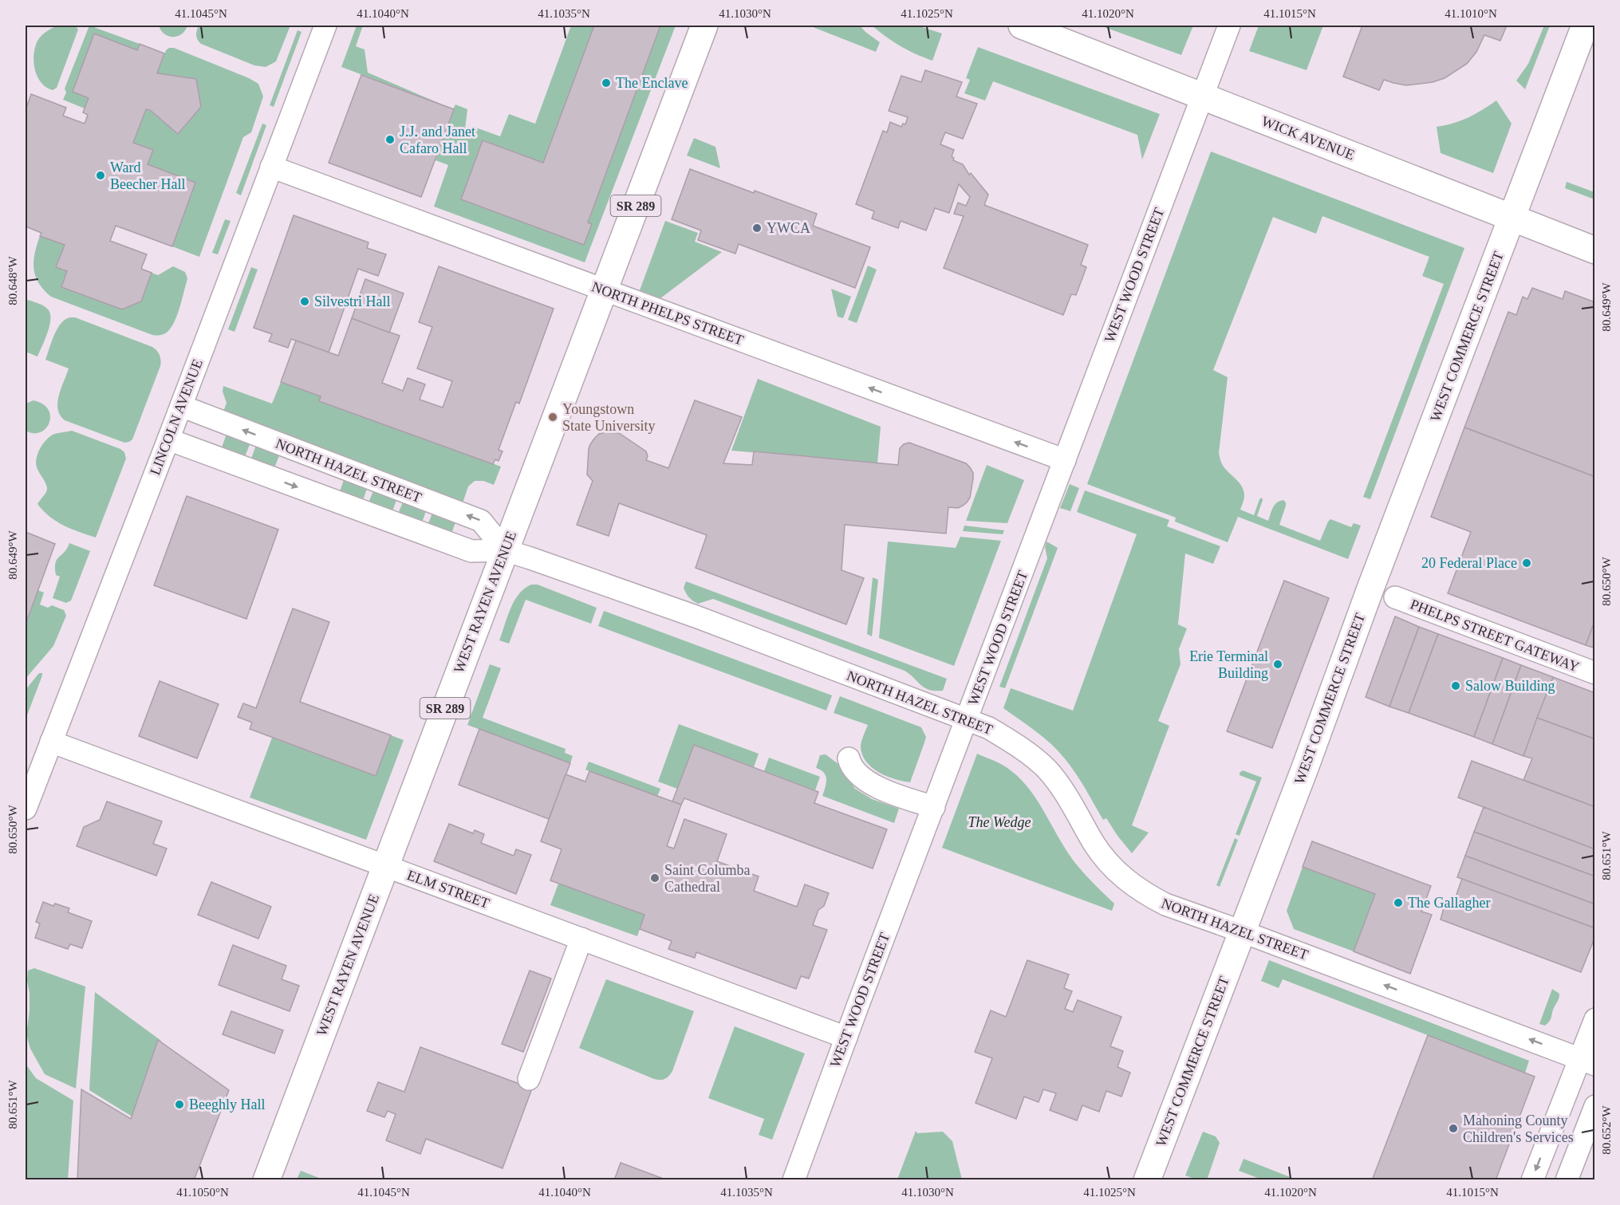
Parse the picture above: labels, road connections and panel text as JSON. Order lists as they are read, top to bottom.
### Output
{
  "streets": {
    "main road": [
      "WICK AVENUE",
      "SR 289",
      "WEST COMMERCE STREET",
      "WEST RAYEN AVENUE"
    ],
    "street": [
      "WEST WOOD STREET",
      "NORTH PHELPS STREET",
      "LINCOLN AVENUE",
      "NORTH HAZEL STREET",
      "PHELPS STREET GATEWAY",
      "ELM STREET"
    ]
  },
  "crossings": [
    ["WICK AVENUE", "WEST WOOD STREET"],
    ["WICK AVENUE", "WEST COMMERCE STREET"],
    ["WEST WOOD STREET", "NORTH PHELPS STREET"],
    ["WEST WOOD STREET", "NORTH HAZEL STREET"],
    ["WEST WOOD STREET", "ELM STREET"],
    ["NORTH PHELPS STREET", "LINCOLN AVENUE"],
    ["NORTH PHELPS STREET", "WEST RAYEN AVENUE"],
    ["WEST COMMERCE STREET", "NORTH HAZEL STREET"],
    ["LINCOLN AVENUE", "NORTH HAZEL STREET"],
    ["LINCOLN AVENUE", "ELM STREET"],
    ["NORTH HAZEL STREET", "WEST RAYEN AVENUE"],
    ["WEST RAYEN AVENUE", "ELM STREET"]
  ],
  "one_way": ["NORTH PHELPS STREET"],
  "parks": ["The Wedge"],
  "places": [
    "The Enclave",
    "J.J. and Janet Cafaro Hall",
    "Ward Beecher Hall",
    "YWCA",
    "Silvestri Hall",
    "Youngstown State University",
    "20 Federal Place",
    "Erie Terminal Building",
    "Salow Building",
    "Saint Columba Cathedral",
    "The Gallagher",
    "Beeghly Hall",
    "Mahoning County Children's Services"
  ],
  "coordinates": [
    "41.1045°N",
    "41.1040°N",
    "41.1035°N",
    "41.1030°N",
    "41.1025°N",
    "41.1020°N",
    "41.1015°N",
    "41.1010°N",
    "80.648°W",
    "80.649°W",
    "80.650°W",
    "80.651°W",
    "80.652°W",
    "41.1050°N"
  ]
}
